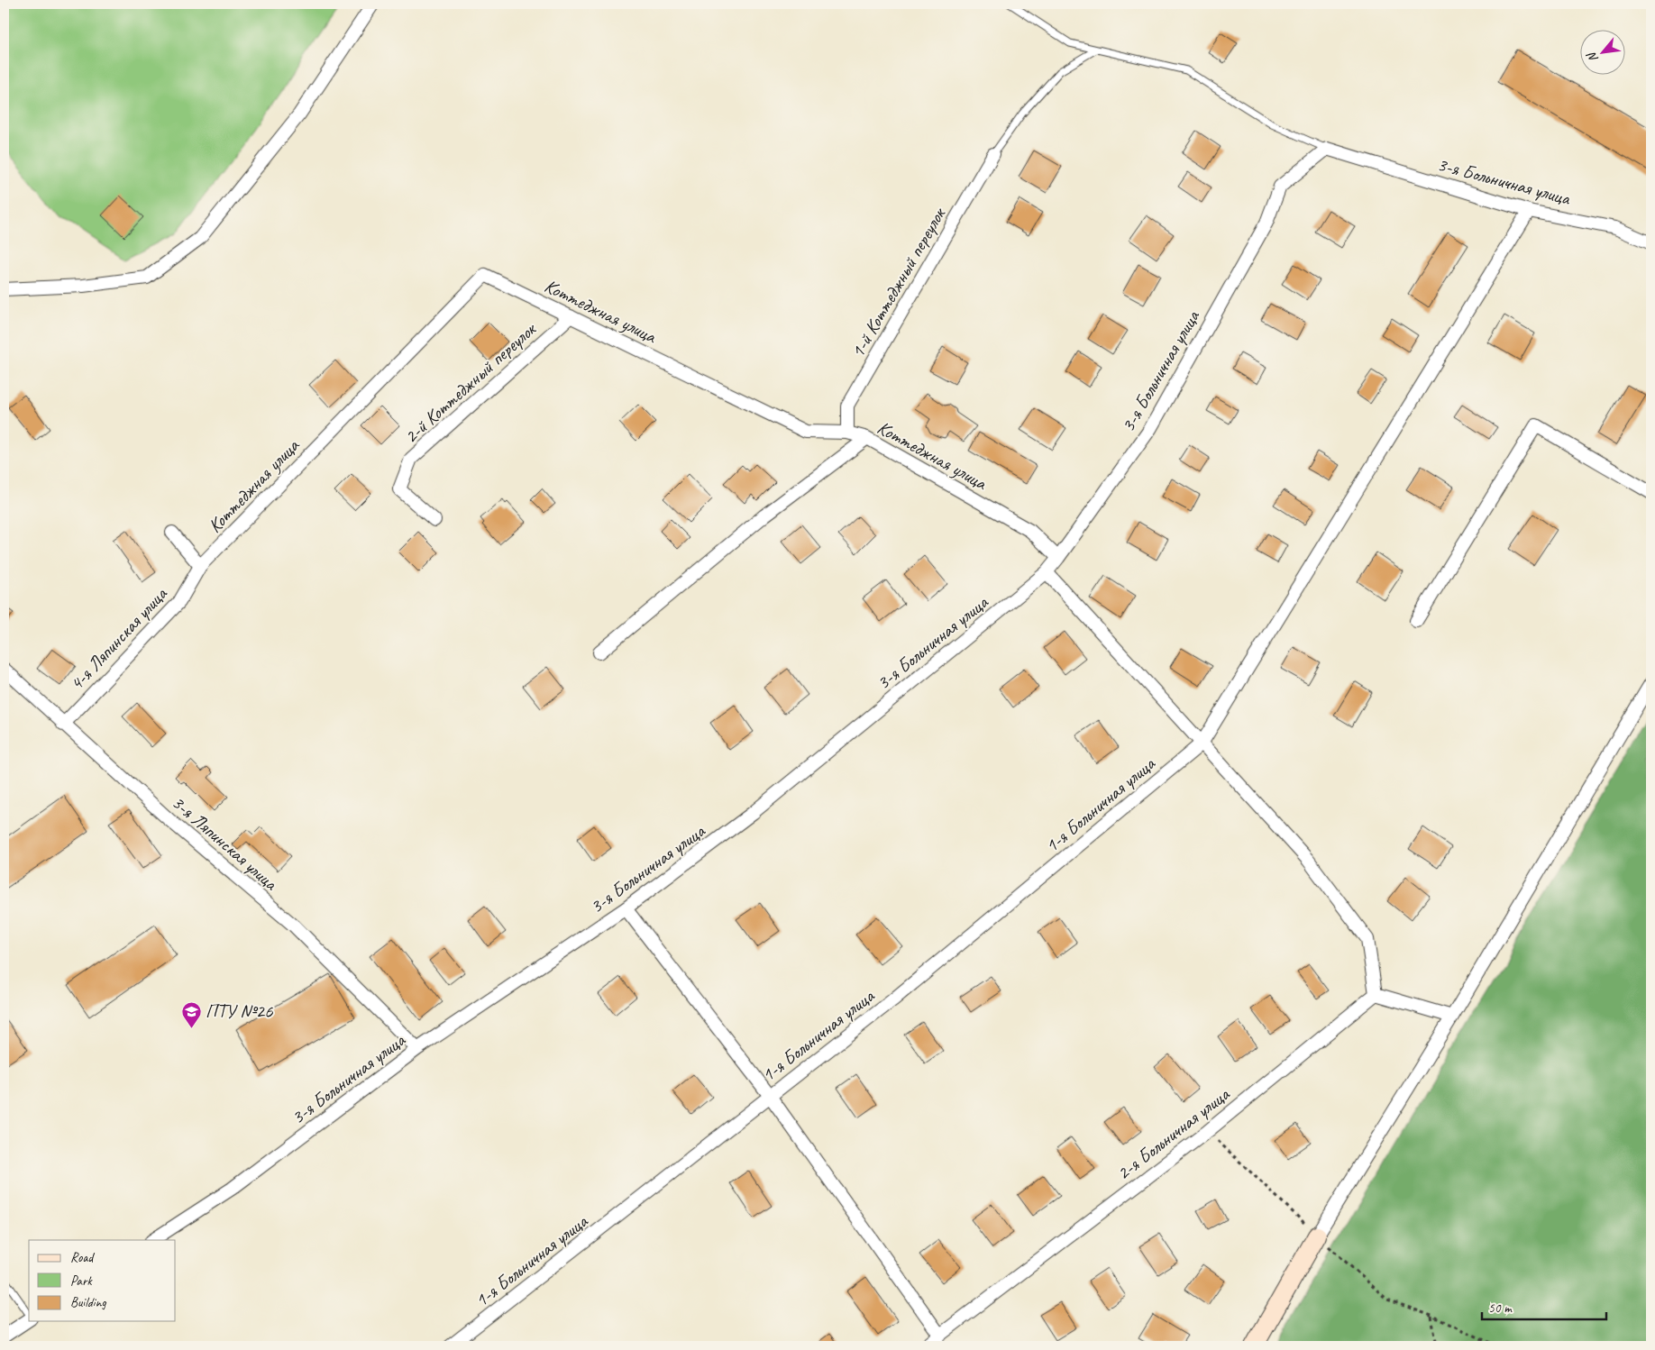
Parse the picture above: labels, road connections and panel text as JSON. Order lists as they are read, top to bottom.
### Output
{
  "streets": {
    "street": [
      "3-я Больничная улица",
      "1-й Коттеджный переулок",
      "Коттеджная улица",
      "2-й Коттеджный переулок",
      "4-я Ляпинская улица",
      "1-я Больничная улица",
      "3-я Ляпинская улица",
      "2-я Больничная улица"
    ]
  },
  "crossings": [
    ["3-я Больничная улица", "Коттеджная улица"],
    ["3-я Больничная улица", "1-я Больничная улица"],
    ["3-я Больничная улица", "3-я Ляпинская улица"],
    ["1-й Коттеджный переулок", "Коттеджная улица"],
    ["Коттеджная улица", "2-й Коттеджный переулок"],
    ["Коттеджная улица", "4-я Ляпинская улица"],
    ["4-я Ляпинская улица", "3-я Ляпинская улица"]
  ],
  "places": {
    "school or university": ["ПТУ №26"]
  },
  "legend": ["Road", "Park", "Building"],
  "scale_bar": "50 m",
  "north": "bottom left"
}
